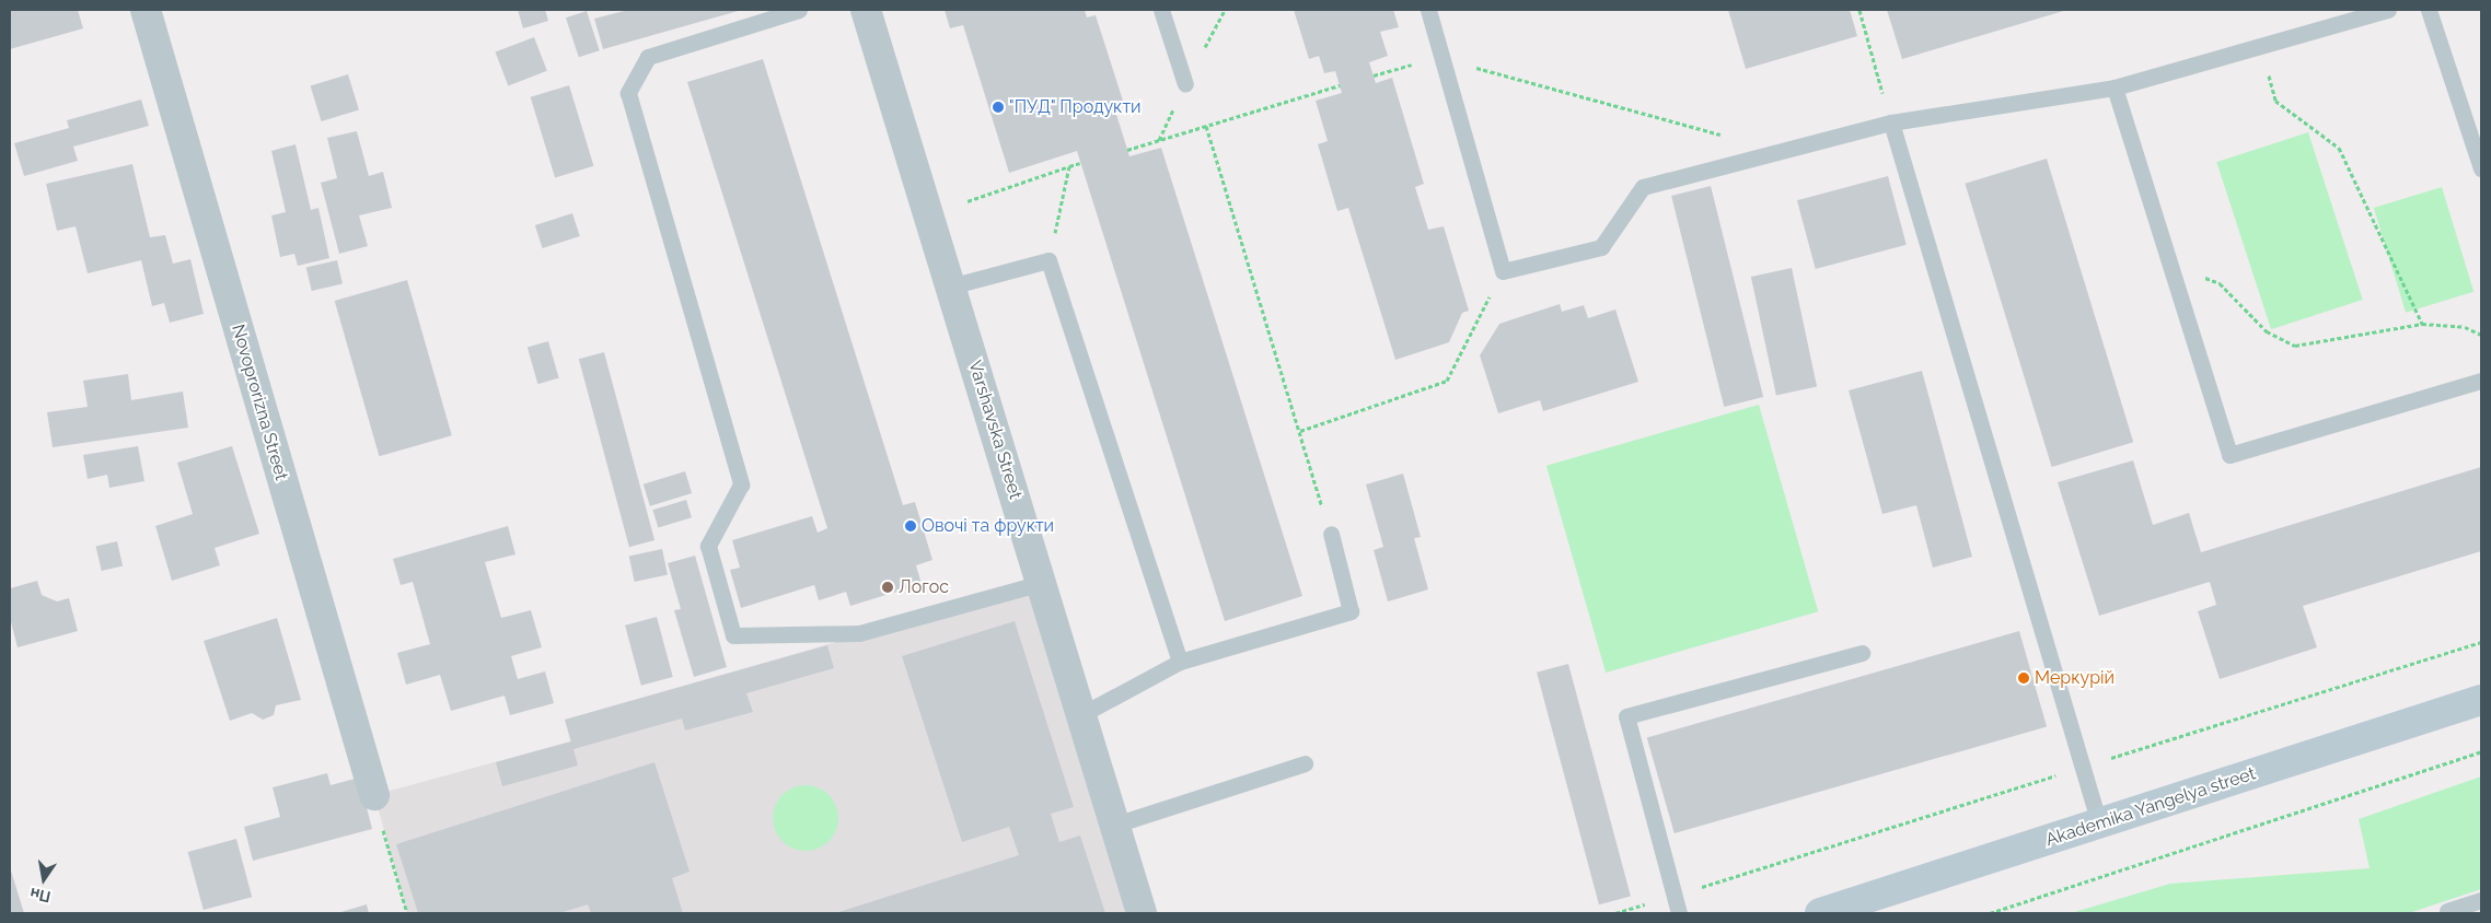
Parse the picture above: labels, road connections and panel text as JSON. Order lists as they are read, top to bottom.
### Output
{
  "streets": {
    "main road": ["Akademika Yangelya street"],
    "street": ["Novoprorizna Street", "Varshavska Street"]
  },
  "places": [
    "\"ПУД\" Продукти",
    "Овочі та фрукти",
    "Логос",
    "Меркурій"
  ],
  "north": "bottom"
}
